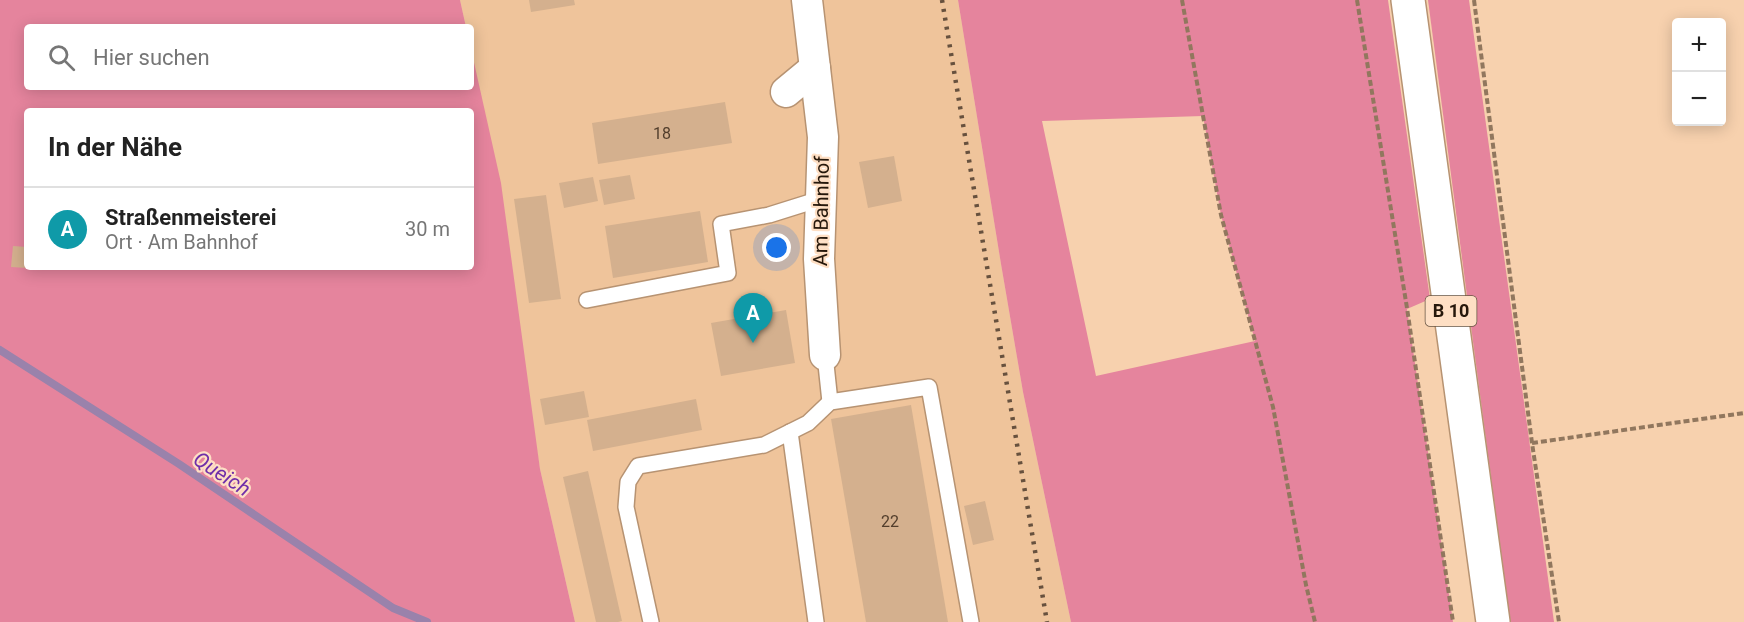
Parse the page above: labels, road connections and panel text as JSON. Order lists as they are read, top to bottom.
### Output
{
  "streets": {
    "highway": ["B 10"],
    "street": ["Am Bahnhof"]
  },
  "water": ["Queich"],
  "house_numbers": ["18", "22"],
  "page": {
    "map_buttons": ["+", "−"],
    "search": "Hier suchen",
    "heading": "In der Nähe",
    "list": [
      {
        "mark": "A",
        "name": "Straßenmeisterei",
        "note": "Ort · Am Bahnhof",
        "value": "30 m"
      }
    ],
    "pins": "A"
  }
}
